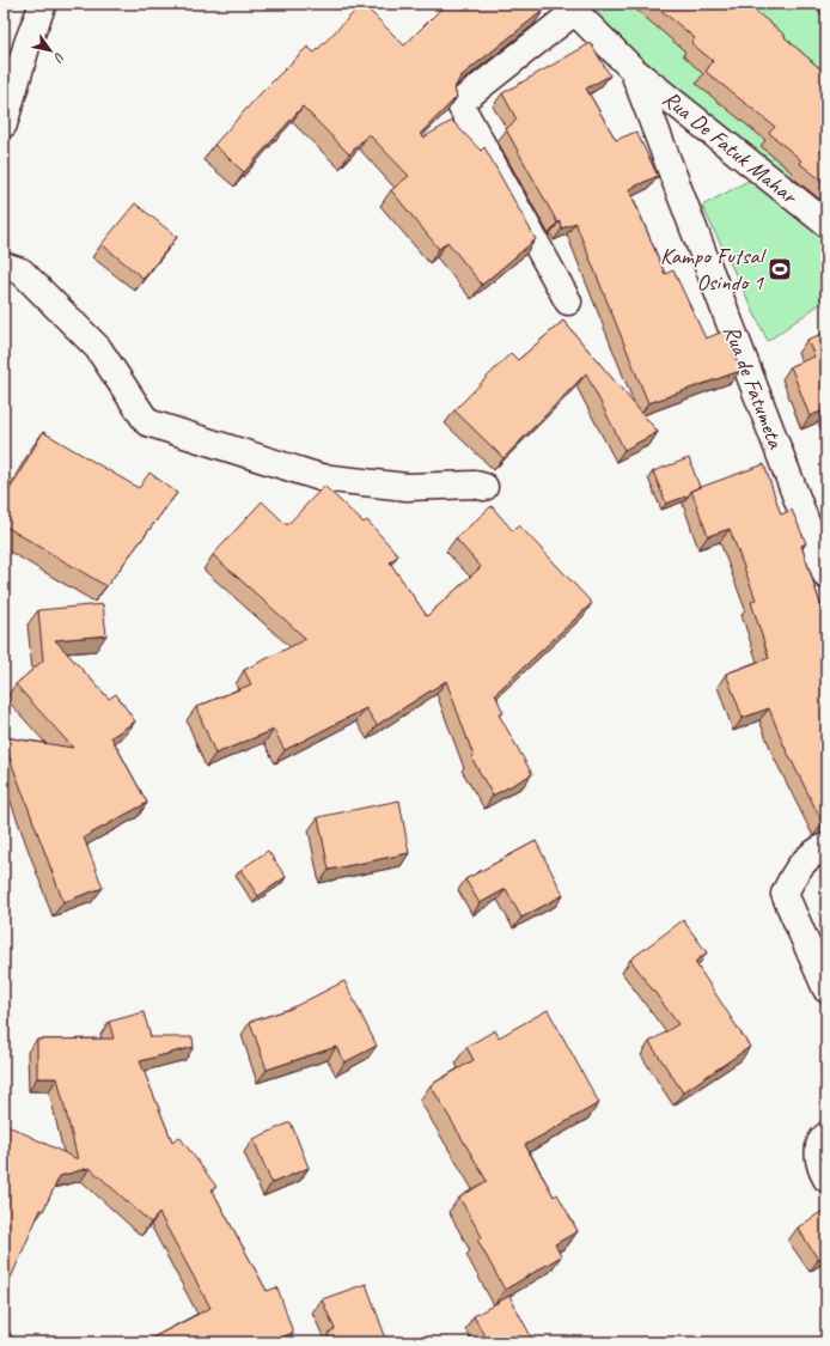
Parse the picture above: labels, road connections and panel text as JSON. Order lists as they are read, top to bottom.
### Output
{
  "streets": {
    "street": ["Rua De Fatuk Mahar", "Rua de Fatumeta"]
  },
  "crossings": [
    ["Rua De Fatuk Mahar", "Rua de Fatumeta"]
  ],
  "places": {
    "sports": ["Kampo Futsal Osindo 1"]
  },
  "north": "bottom right"
}
